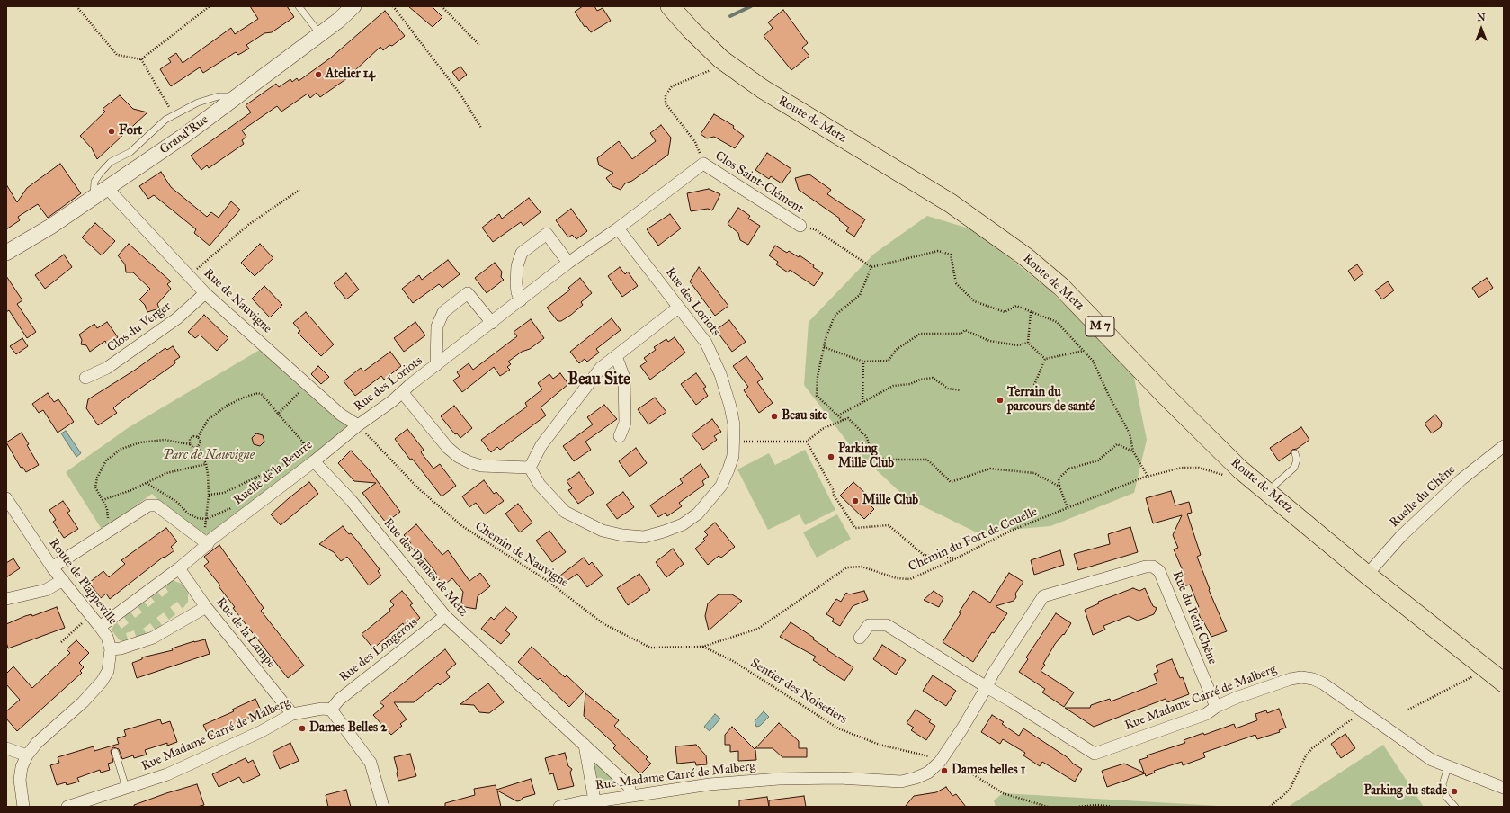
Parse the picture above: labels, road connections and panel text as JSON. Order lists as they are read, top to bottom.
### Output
{
  "streets": {
    "main road": ["Route de Metz", "M 7"],
    "street": [
      "Grand'Rue",
      "Clos Saint-Clément",
      "Rue de Nauvigne",
      "Rue des Loriots",
      "Clos du Verger",
      "Ruelle de la Beurre",
      "Ruelle du Chêne",
      "Rue des Dames de Metz",
      "Route de Plappeville",
      "Rue du Petit Chêne",
      "Rue de la Lampe",
      "Rue des Longerois",
      "Rue Madame Carré de Malberg"
    ],
    "path": ["Chemin du Fort de Couelle", "Chemin de Nauvigne", "Sentier des Noisetiers"]
  },
  "crossings": [
    ["Route de Metz", "Ruelle du Chêne"],
    ["Route de Metz", "Chemin du Fort de Couelle"],
    ["Grand'Rue", "Rue de Nauvigne"],
    ["Clos Saint-Clément", "Rue des Loriots"],
    ["Rue de Nauvigne", "Rue des Loriots"],
    ["Rue de Nauvigne", "Clos du Verger"],
    ["Rue de Nauvigne", "Ruelle de la Beurre"],
    ["Rue de Nauvigne", "Chemin de Nauvigne"],
    ["Rue des Loriots", "Ruelle de la Beurre"],
    ["Rue des Loriots", "Chemin de Nauvigne"],
    ["Ruelle de la Beurre", "Chemin de Nauvigne"],
    ["Ruelle de la Beurre", "Rue des Dames de Metz"],
    ["Ruelle de la Beurre", "Route de Plappeville"],
    ["Ruelle de la Beurre", "Rue de la Lampe"],
    ["Chemin du Fort de Couelle", "Chemin de Nauvigne"],
    ["Chemin du Fort de Couelle", "Sentier des Noisetiers"],
    ["Chemin de Nauvigne", "Sentier des Noisetiers"],
    ["Rue des Dames de Metz", "Rue des Longerois"],
    ["Rue des Dames de Metz", "Rue Madame Carré de Malberg"],
    ["Rue du Petit Chêne", "Rue Madame Carré de Malberg"],
    ["Rue de la Lampe", "Rue Madame Carré de Malberg"],
    ["Rue des Longerois", "Rue Madame Carré de Malberg"],
    ["Sentier des Noisetiers", "Rue Madame Carré de Malberg"]
  ],
  "districts": ["Beau Site"],
  "parks": ["Parc de Nauvigne"],
  "places": [
    "Atelier 14",
    "Fort",
    "Terrain du parcours de santé",
    "Beau site",
    "Parking Mille Club",
    "Mille Club",
    "Dames Belles 2",
    "Dames belles 1",
    "Parking du stade"
  ],
  "north": "top"
}
